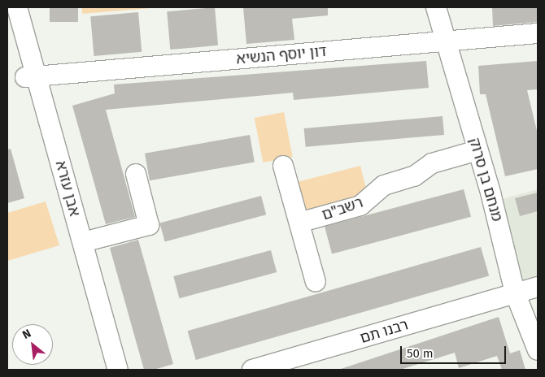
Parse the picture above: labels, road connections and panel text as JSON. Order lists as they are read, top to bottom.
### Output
{
  "streets": {
    "street": [
      "דון יוסף הנשיא",
      "מנחם בן סרוק",
      "אבן עזרא",
      "רשב\"ם",
      "רבנו תם"
    ]
  },
  "crossings": [
    ["דון יוסף הנשיא", "מנחם בן סרוק"],
    ["דון יוסף הנשיא", "אבן עזרא"],
    ["מנחם בן סרוק", "רשב\"ם"],
    ["מנחם בן סרוק", "רבנו תם"]
  ],
  "scale_bar": "50 m",
  "north": "top left"
}
